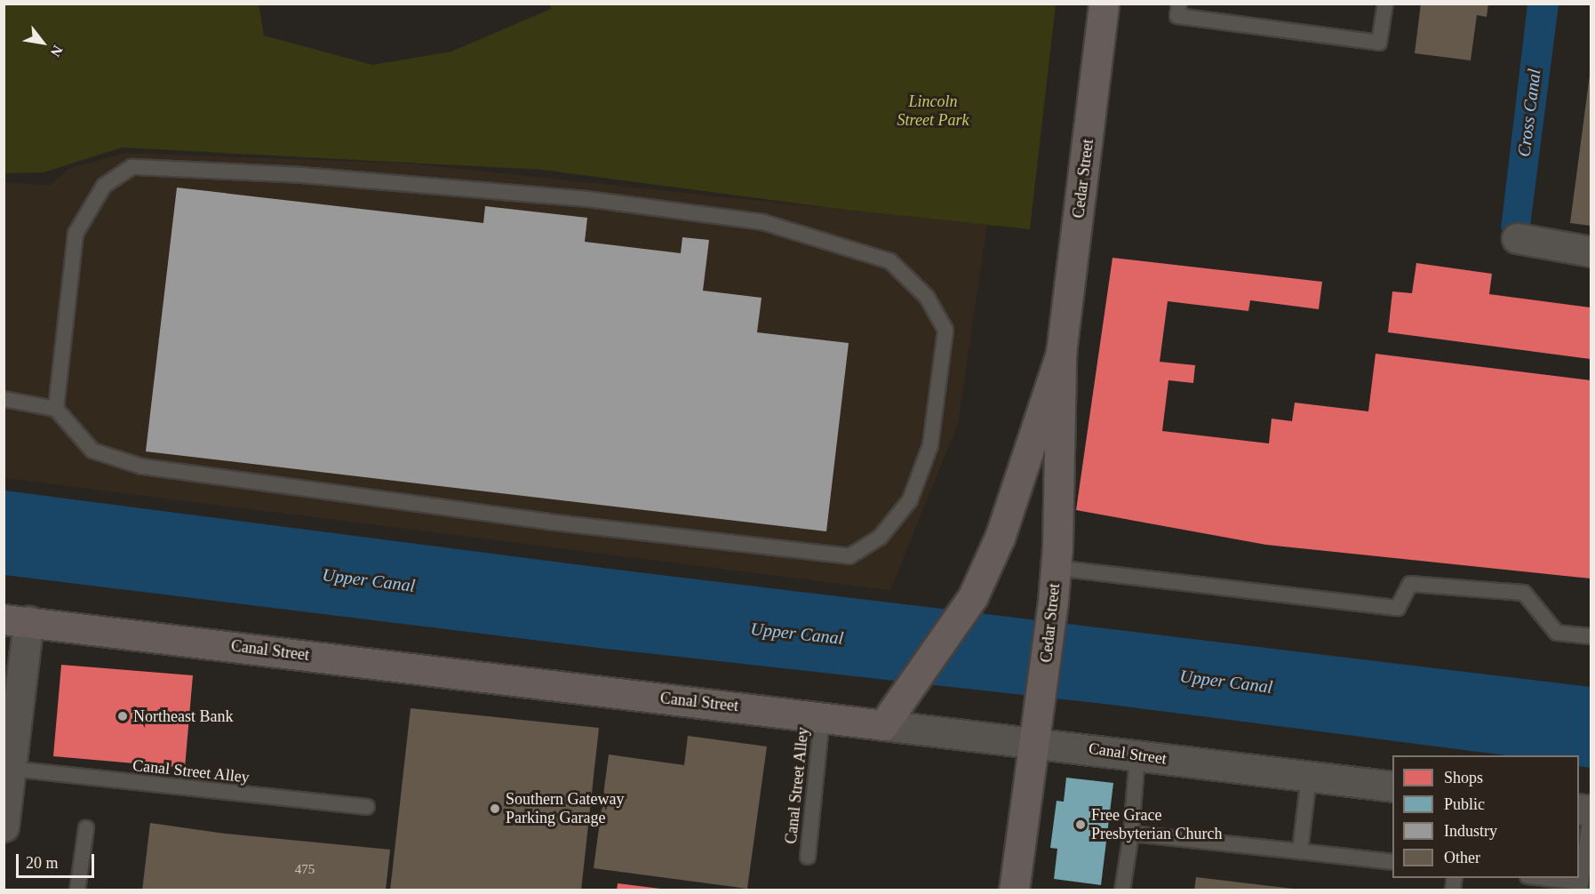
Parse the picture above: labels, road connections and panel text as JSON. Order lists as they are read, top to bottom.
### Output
{
  "streets": {
    "highway": ["Cedar Street", "Canal Street"],
    "lane": ["Canal Street Alley"]
  },
  "crossings": [
    ["Cedar Street", "Canal Street"],
    ["Canal Street", "Canal Street Alley"]
  ],
  "water": ["Cross Canal", "Upper Canal"],
  "parks": ["Lincoln Street Park"],
  "places": ["Northeast Bank", "Southern Gateway Parking Garage", "Free Grace Presbyterian Church"],
  "house_numbers": ["475"],
  "legend": [
    "Shops",
    "Public",
    "Industry",
    "Other"
  ],
  "scale_bar": "20 m",
  "north": "bottom right"
}
